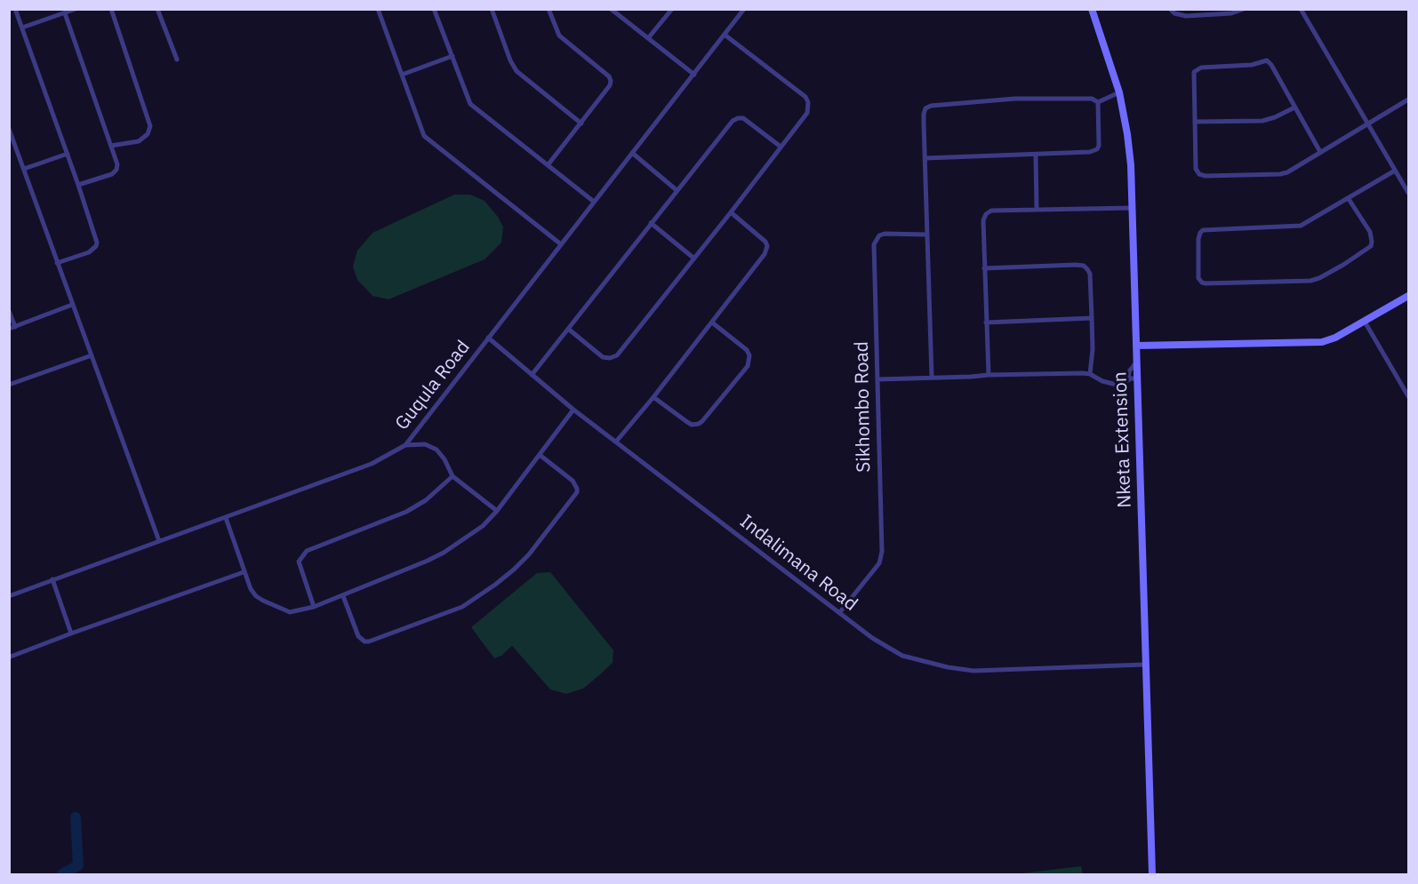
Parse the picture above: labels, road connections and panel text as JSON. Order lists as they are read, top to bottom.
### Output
{
  "streets": {
    "street": [
      "Guqula Road",
      "Sikhombo Road",
      "Nketa Extension",
      "Indalimana Road"
    ]
  },
  "crossings": [
    ["Guqula Road", "Indalimana Road"],
    ["Sikhombo Road", "Indalimana Road"],
    ["Nketa Extension", "Indalimana Road"]
  ]
}
